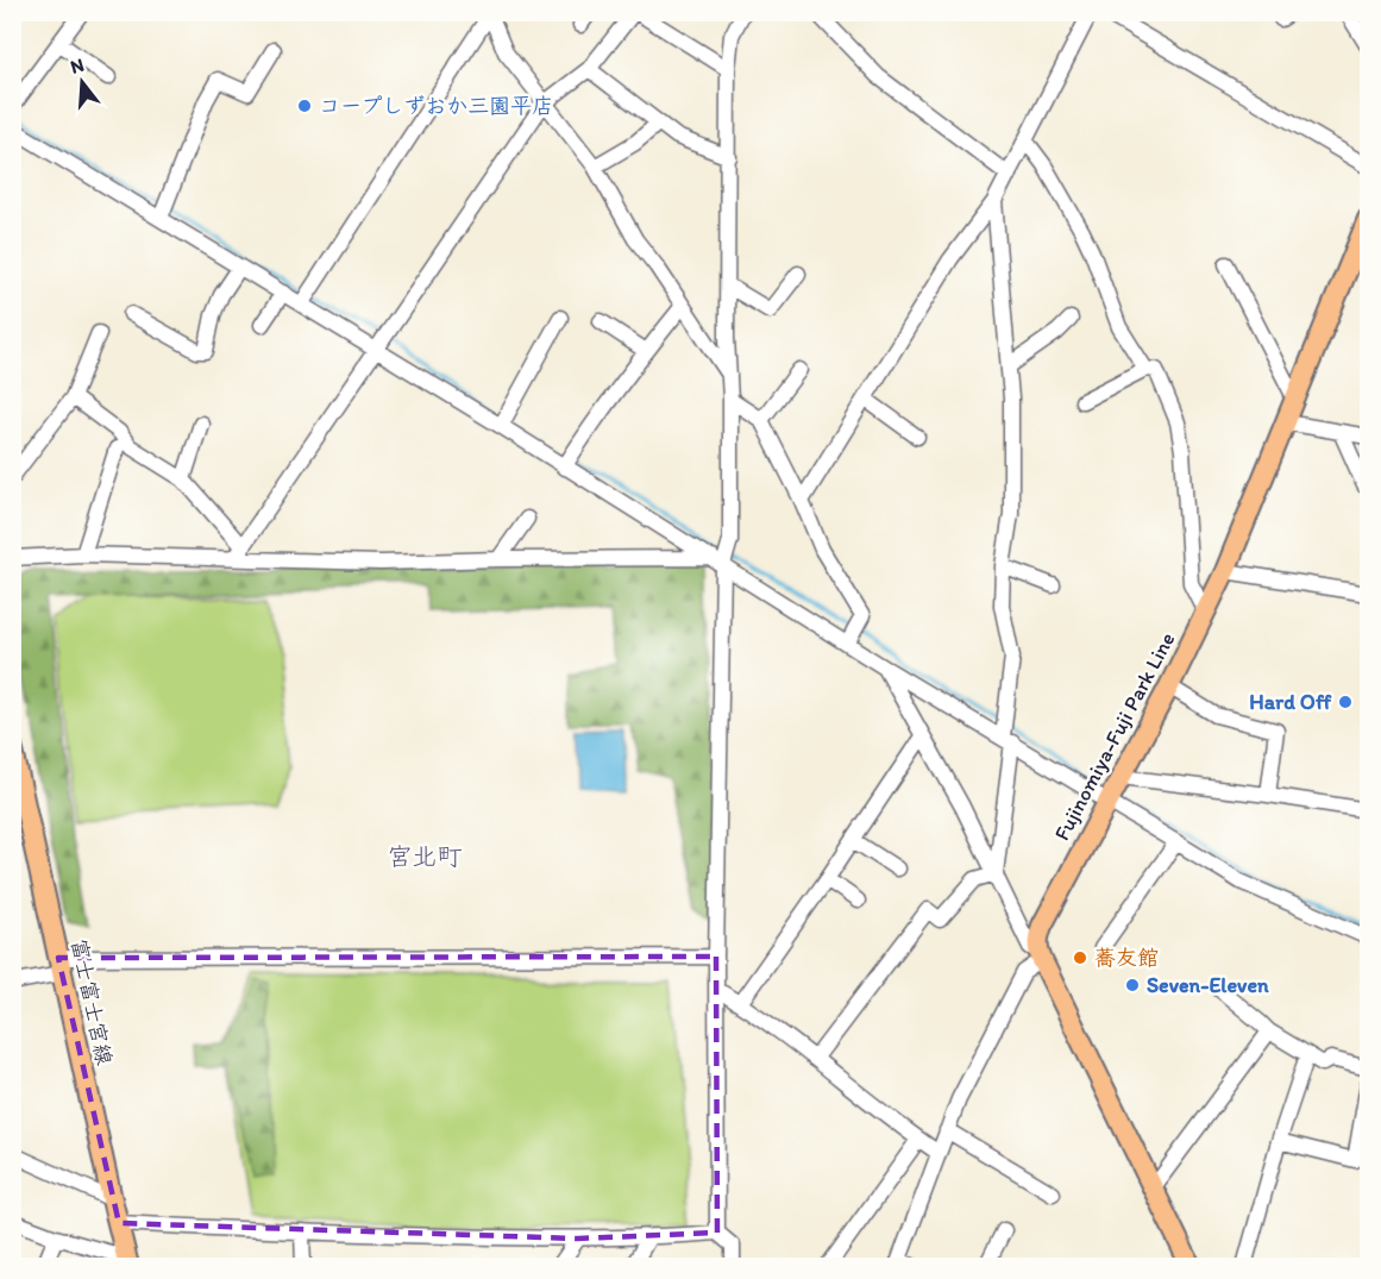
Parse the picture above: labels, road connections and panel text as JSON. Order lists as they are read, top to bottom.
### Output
{
  "streets": {
    "main road": ["Fujinomiya-Fuji Park Line", "富士富士宮線"]
  },
  "districts": ["宮北町"],
  "places": [
    "コープしずおか三園平店",
    "Hard Off",
    "蕎友館",
    "Seven-Eleven"
  ],
  "north": "top"
}
